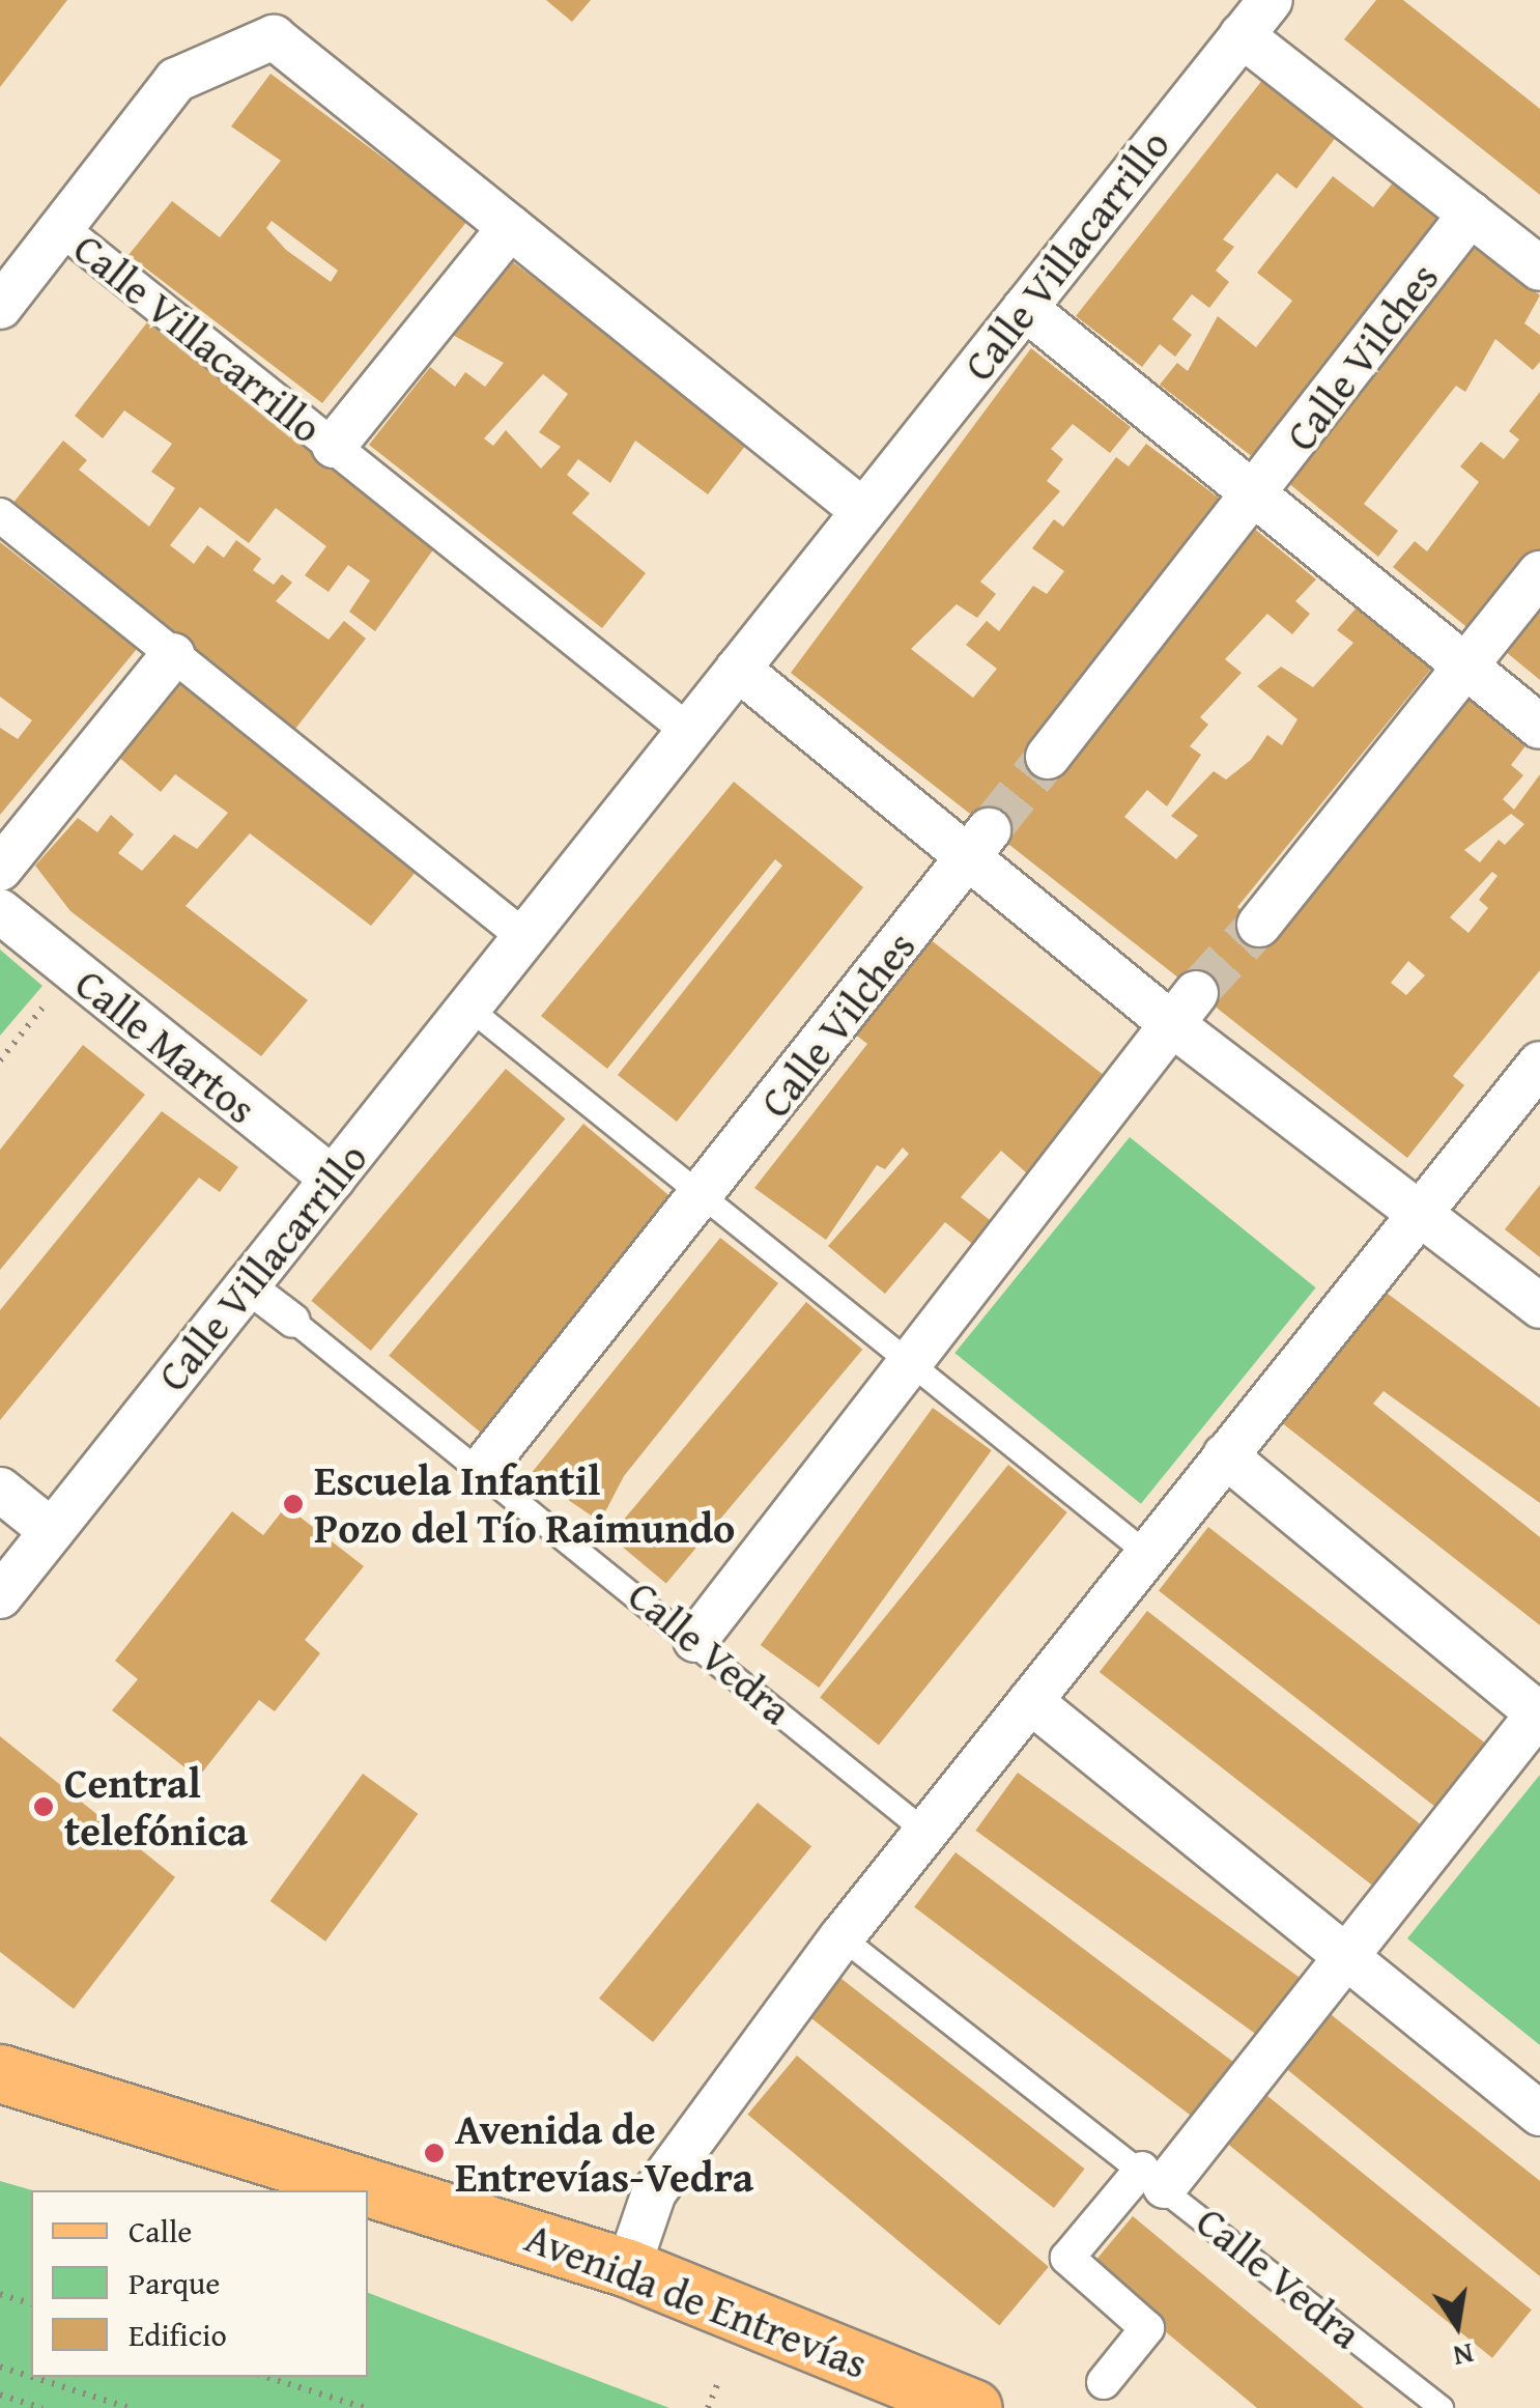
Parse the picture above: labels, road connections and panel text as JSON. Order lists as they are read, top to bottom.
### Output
{
  "streets": {
    "main road": ["Avenida de Entrevías"],
    "street": [
      "Calle Villacarrillo",
      "Calle Vilches",
      "Calle Martos",
      "Calle Vedra"
    ]
  },
  "crossings": [
    ["Calle Villacarrillo", "Calle Martos"],
    ["Calle Villacarrillo", "Calle Vedra"],
    ["Calle Vilches", "Calle Vedra"]
  ],
  "places": ["Escuela Infantil Pozo del Tío Raimundo", "Central telefónica", "Avenida de Entrevías-Vedra"],
  "legend": ["Calle", "Parque", "Edificio"],
  "north": "bottom"
}
